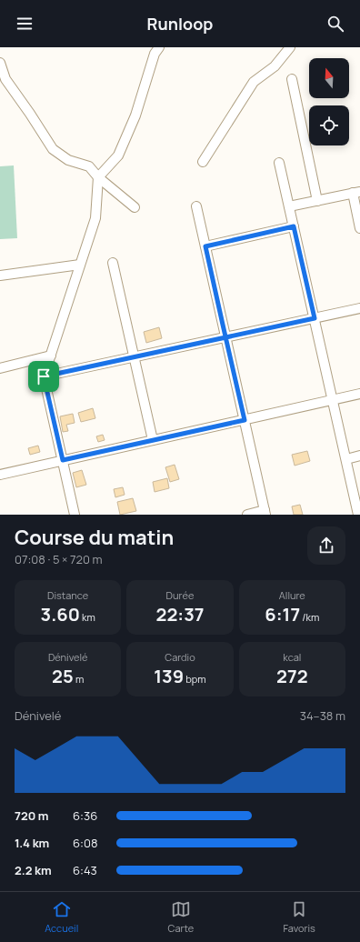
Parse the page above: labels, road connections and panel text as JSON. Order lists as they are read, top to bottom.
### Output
{
  "north": "top",
  "page": {
    "header": "Runloop",
    "heading": ["Course du matin", "07:08 · 5 × 720 m"],
    "stats": [
      ["Distance", "3.60 km"],
      ["Durée", "22:37"],
      ["Allure", "6:17 /km"],
      ["Dénivelé", "25 m"],
      ["Cardio", "139 bpm"],
      ["kcal", "272"]
    ],
    "chart": ["Dénivelé", "34–38 m"],
    "list": [
      {
        "name": "720 m",
        "note": "6:36"
      },
      {
        "name": "1.4 km",
        "note": "6:08"
      },
      {
        "name": "2.2 km",
        "note": "6:43"
      }
    ],
    "tabs": ["Accueil", "Carte", "Favoris"]
  }
}
